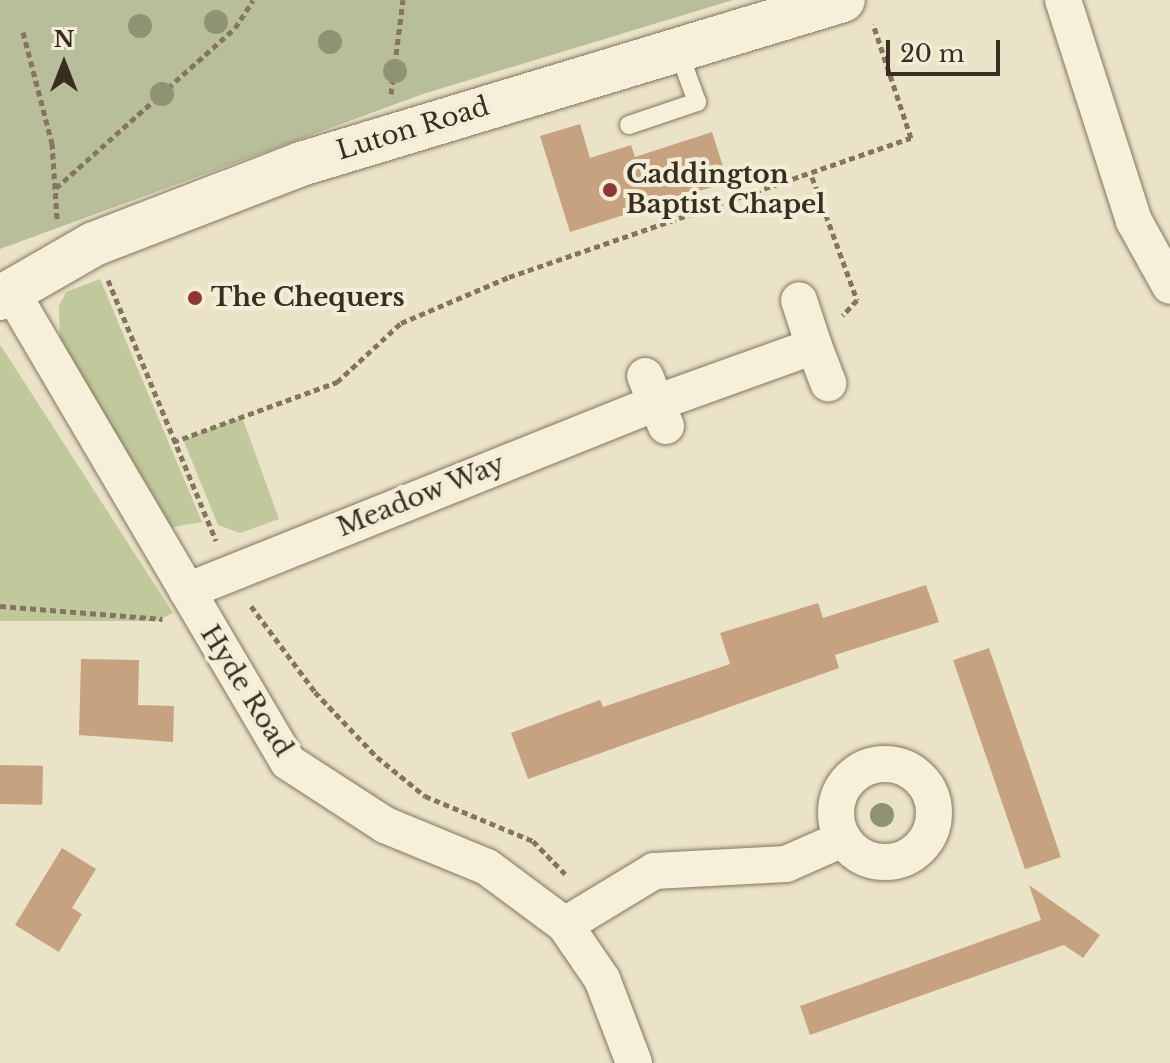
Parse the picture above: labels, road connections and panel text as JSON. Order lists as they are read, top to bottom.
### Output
{
  "streets": {
    "street": ["Luton Road", "Meadow Way", "Hyde Road"]
  },
  "crossings": [
    ["Luton Road", "Hyde Road"],
    ["Meadow Way", "Hyde Road"]
  ],
  "places": ["Caddington Baptist Chapel", "The Chequers"],
  "scale_bar": "20 m",
  "north": "top"
}
